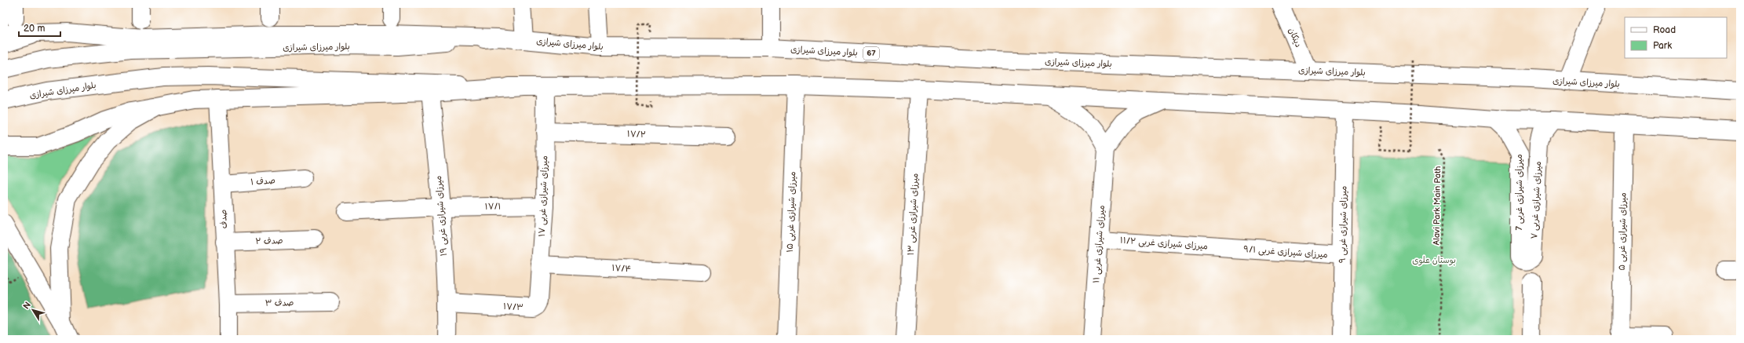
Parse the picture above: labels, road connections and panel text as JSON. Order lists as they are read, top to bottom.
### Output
{
  "streets": {
    "main road": [
      "دینکان",
      "بلوار میرزای شیرازی",
      "67",
      "۱۷/۲",
      "۱ صدف",
      "میرزای شیرازی غربی 7",
      "۱۷ میرزای شیرازی غربی",
      "۷ میرزای شیرازی غربی",
      "۱۷/۱",
      "۱۵ میرزای شیرازی غربی",
      "۱۳ میرزای شیرازی غربی",
      "۱۹ میرزای شیرازی غربی",
      "صدف",
      "میرزای شیرازی غربی ۹",
      "۵ میرزای شیرازی غربی",
      "۲ صدف",
      "میرزای شیرازی غربی ۱۱/۲",
      "میرزای شیرازی غربی ۱۱",
      "میرزای شیرازی غربی ۹/۱",
      "۱۷/۴",
      "صدف ۳",
      "۱۷/۳"
    ],
    "path": ["Alavi Park Main Path"]
  },
  "crossings": [
    ["دینکان", "بلوار میرزای شیرازی"],
    ["بلوار میرزای شیرازی", "میرزای شیرازی غربی 7"],
    ["بلوار میرزای شیرازی", "۱۷ میرزای شیرازی غربی"],
    ["بلوار میرزای شیرازی", "۷ میرزای شیرازی غربی"],
    ["بلوار میرزای شیرازی", "۱۵ میرزای شیرازی غربی"],
    ["بلوار میرزای شیرازی", "۱۳ میرزای شیرازی غربی"],
    ["بلوار میرزای شیرازی", "میرزای شیرازی غربی ۹"],
    ["بلوار میرزای شیرازی", "۵ میرزای شیرازی غربی"],
    ["۱۷/۲", "۱۷ میرزای شیرازی غربی"],
    ["۱ صدف", "صدف"],
    ["میرزای شیرازی غربی 7", "۷ میرزای شیرازی غربی"],
    ["۱۷ میرزای شیرازی غربی", "۱۷/۱"],
    ["۱۷ میرزای شیرازی غربی", "۱۷/۴"],
    ["۱۷ میرزای شیرازی غربی", "۱۷/۳"],
    ["۱۷/۱", "۱۹ میرزای شیرازی غربی"],
    ["۱۹ میرزای شیرازی غربی", "۱۷/۳"],
    ["صدف", "۲ صدف"],
    ["صدف", "صدف ۳"],
    ["میرزای شیرازی غربی ۹", "میرزای شیرازی غربی ۹/۱"],
    ["میرزای شیرازی غربی ۱۱/۲", "میرزای شیرازی غربی ۱۱"],
    ["میرزای شیرازی غربی ۱۱/۲", "میرزای شیرازی غربی ۹/۱"]
  ],
  "parks": ["بوستان علوی"],
  "legend": ["Road", "Park"],
  "scale_bar": "20 m",
  "north": "top left"
}
